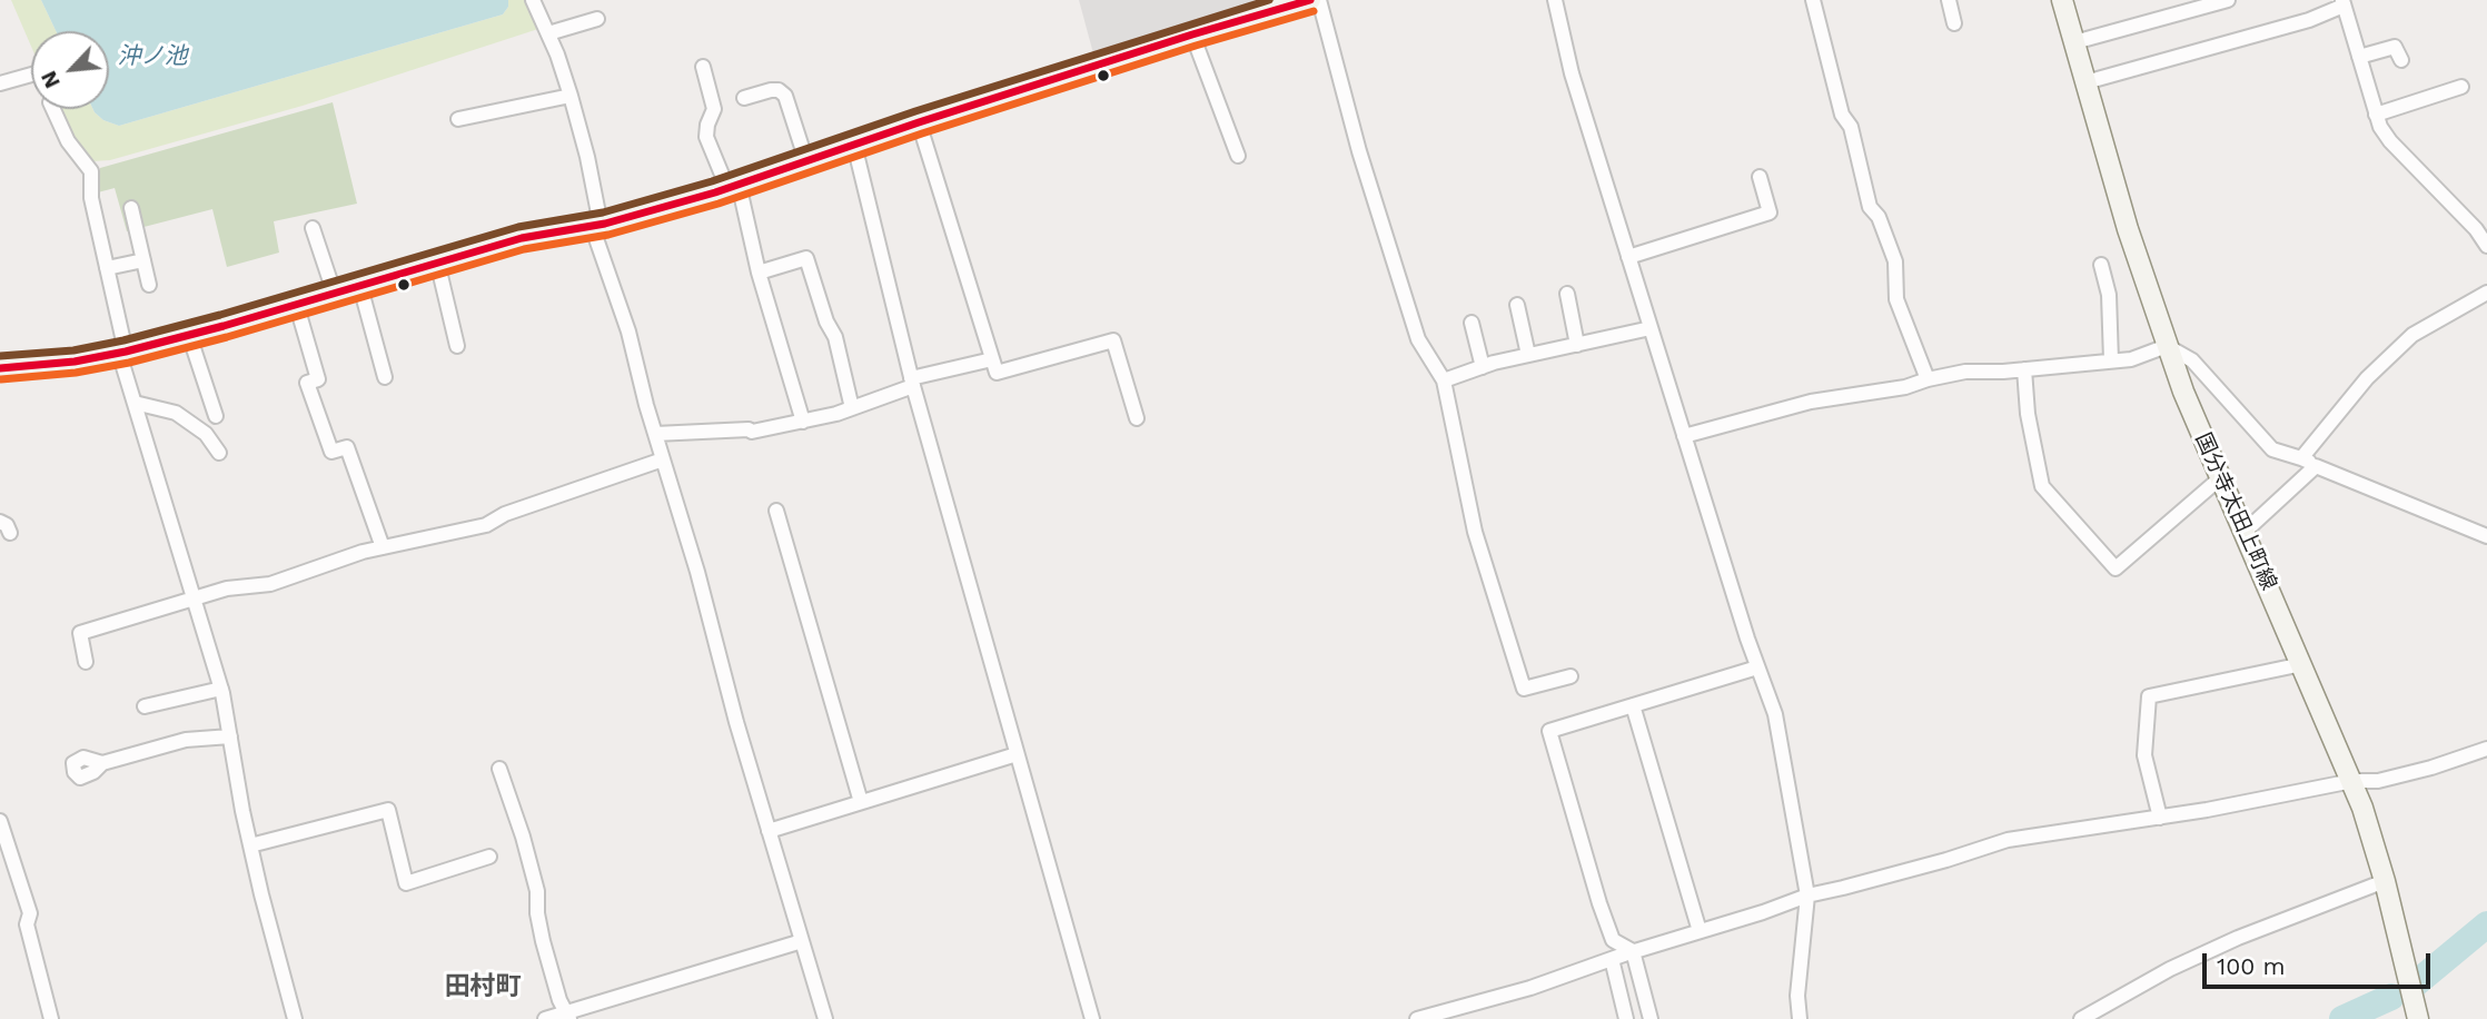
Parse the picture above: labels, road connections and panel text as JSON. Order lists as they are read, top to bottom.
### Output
{
  "streets": {
    "main road": ["国分寺太田上町線"]
  },
  "districts": ["田村町"],
  "water": ["沖ノ池"],
  "scale_bar": "100 m",
  "north": "bottom left"
}
